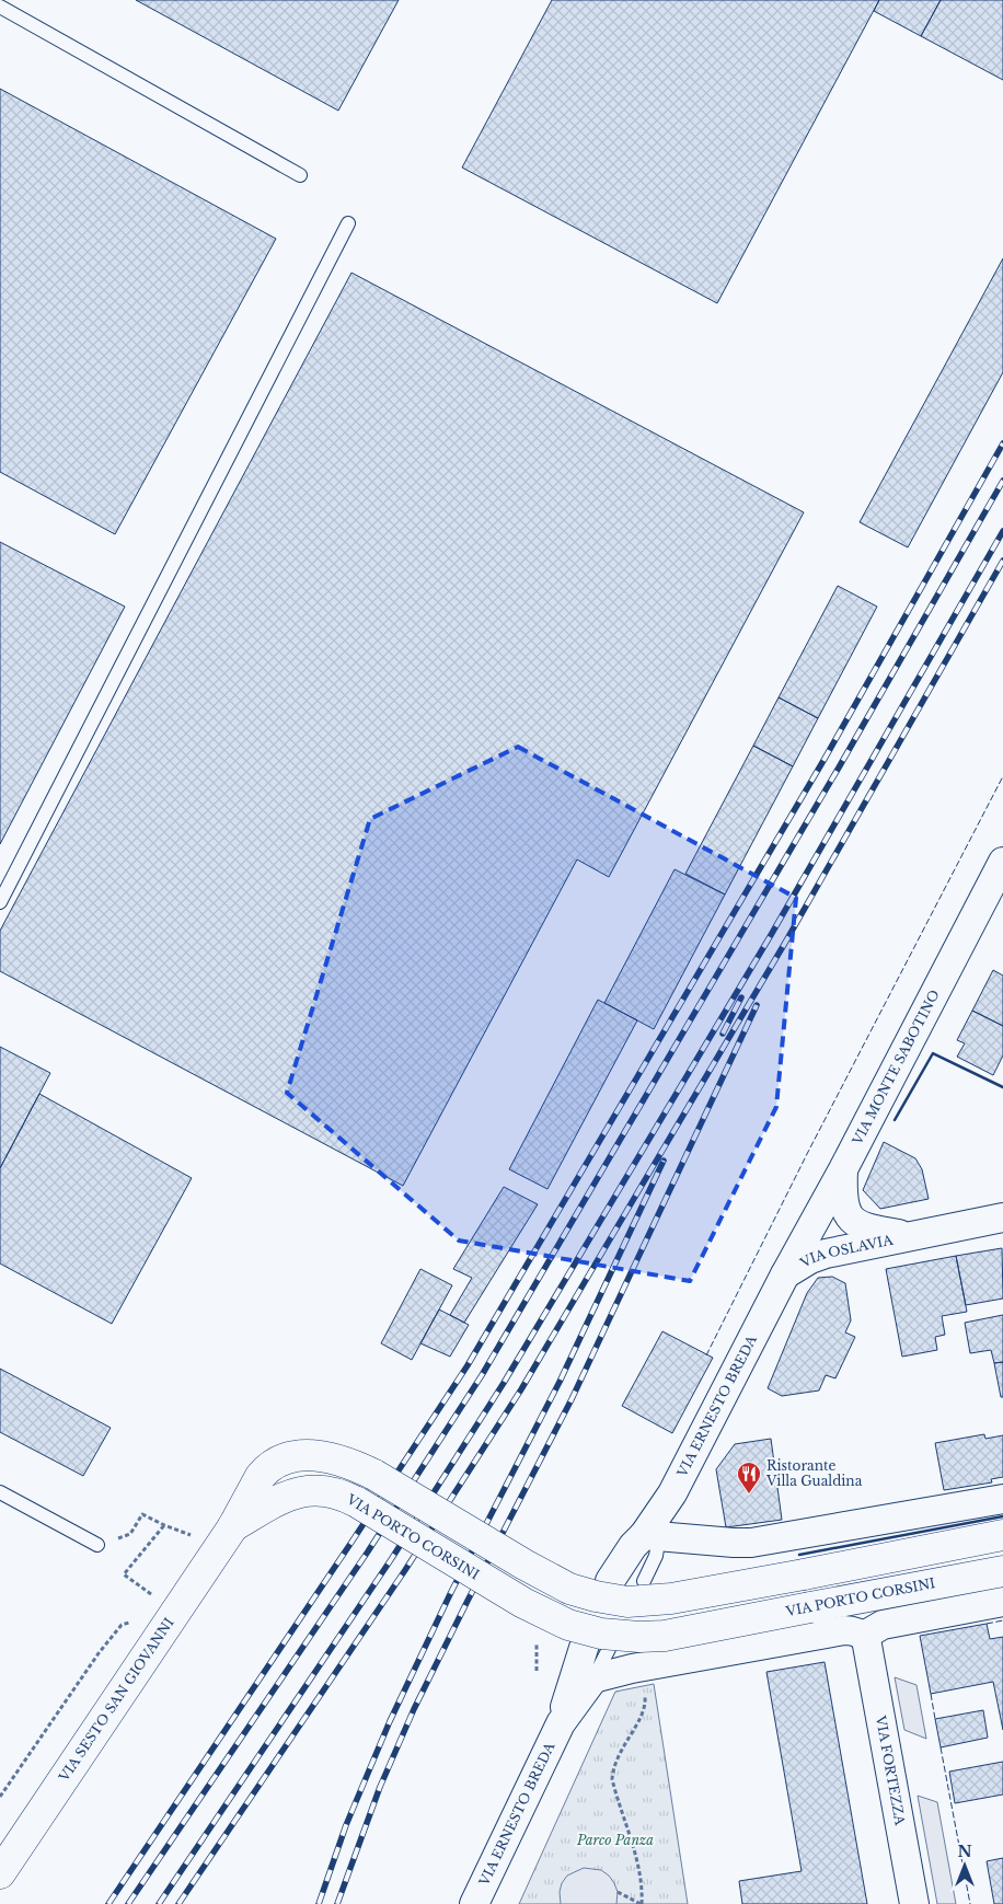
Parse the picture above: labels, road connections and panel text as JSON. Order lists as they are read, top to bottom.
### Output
{
  "streets": {
    "street": [
      "VIA MONTE SABOTINO",
      "VIA OSLAVIA",
      "VIA ERNESTO BREDA",
      "VIA PORTO CORSINI",
      "VIA SESTO SAN GIOVANNI",
      "VIA FORTEZZA"
    ]
  },
  "crossings": [
    ["VIA MONTE SABOTINO", "VIA OSLAVIA"],
    ["VIA MONTE SABOTINO", "VIA ERNESTO BREDA"],
    ["VIA OSLAVIA", "VIA ERNESTO BREDA"],
    ["VIA ERNESTO BREDA", "VIA FORTEZZA"],
    ["VIA PORTO CORSINI", "VIA SESTO SAN GIOVANNI"]
  ],
  "parks": ["Parco Panza"],
  "places": {
    "restaurant": ["Ristorante Villa Gualdina"]
  },
  "north": "top"
}
